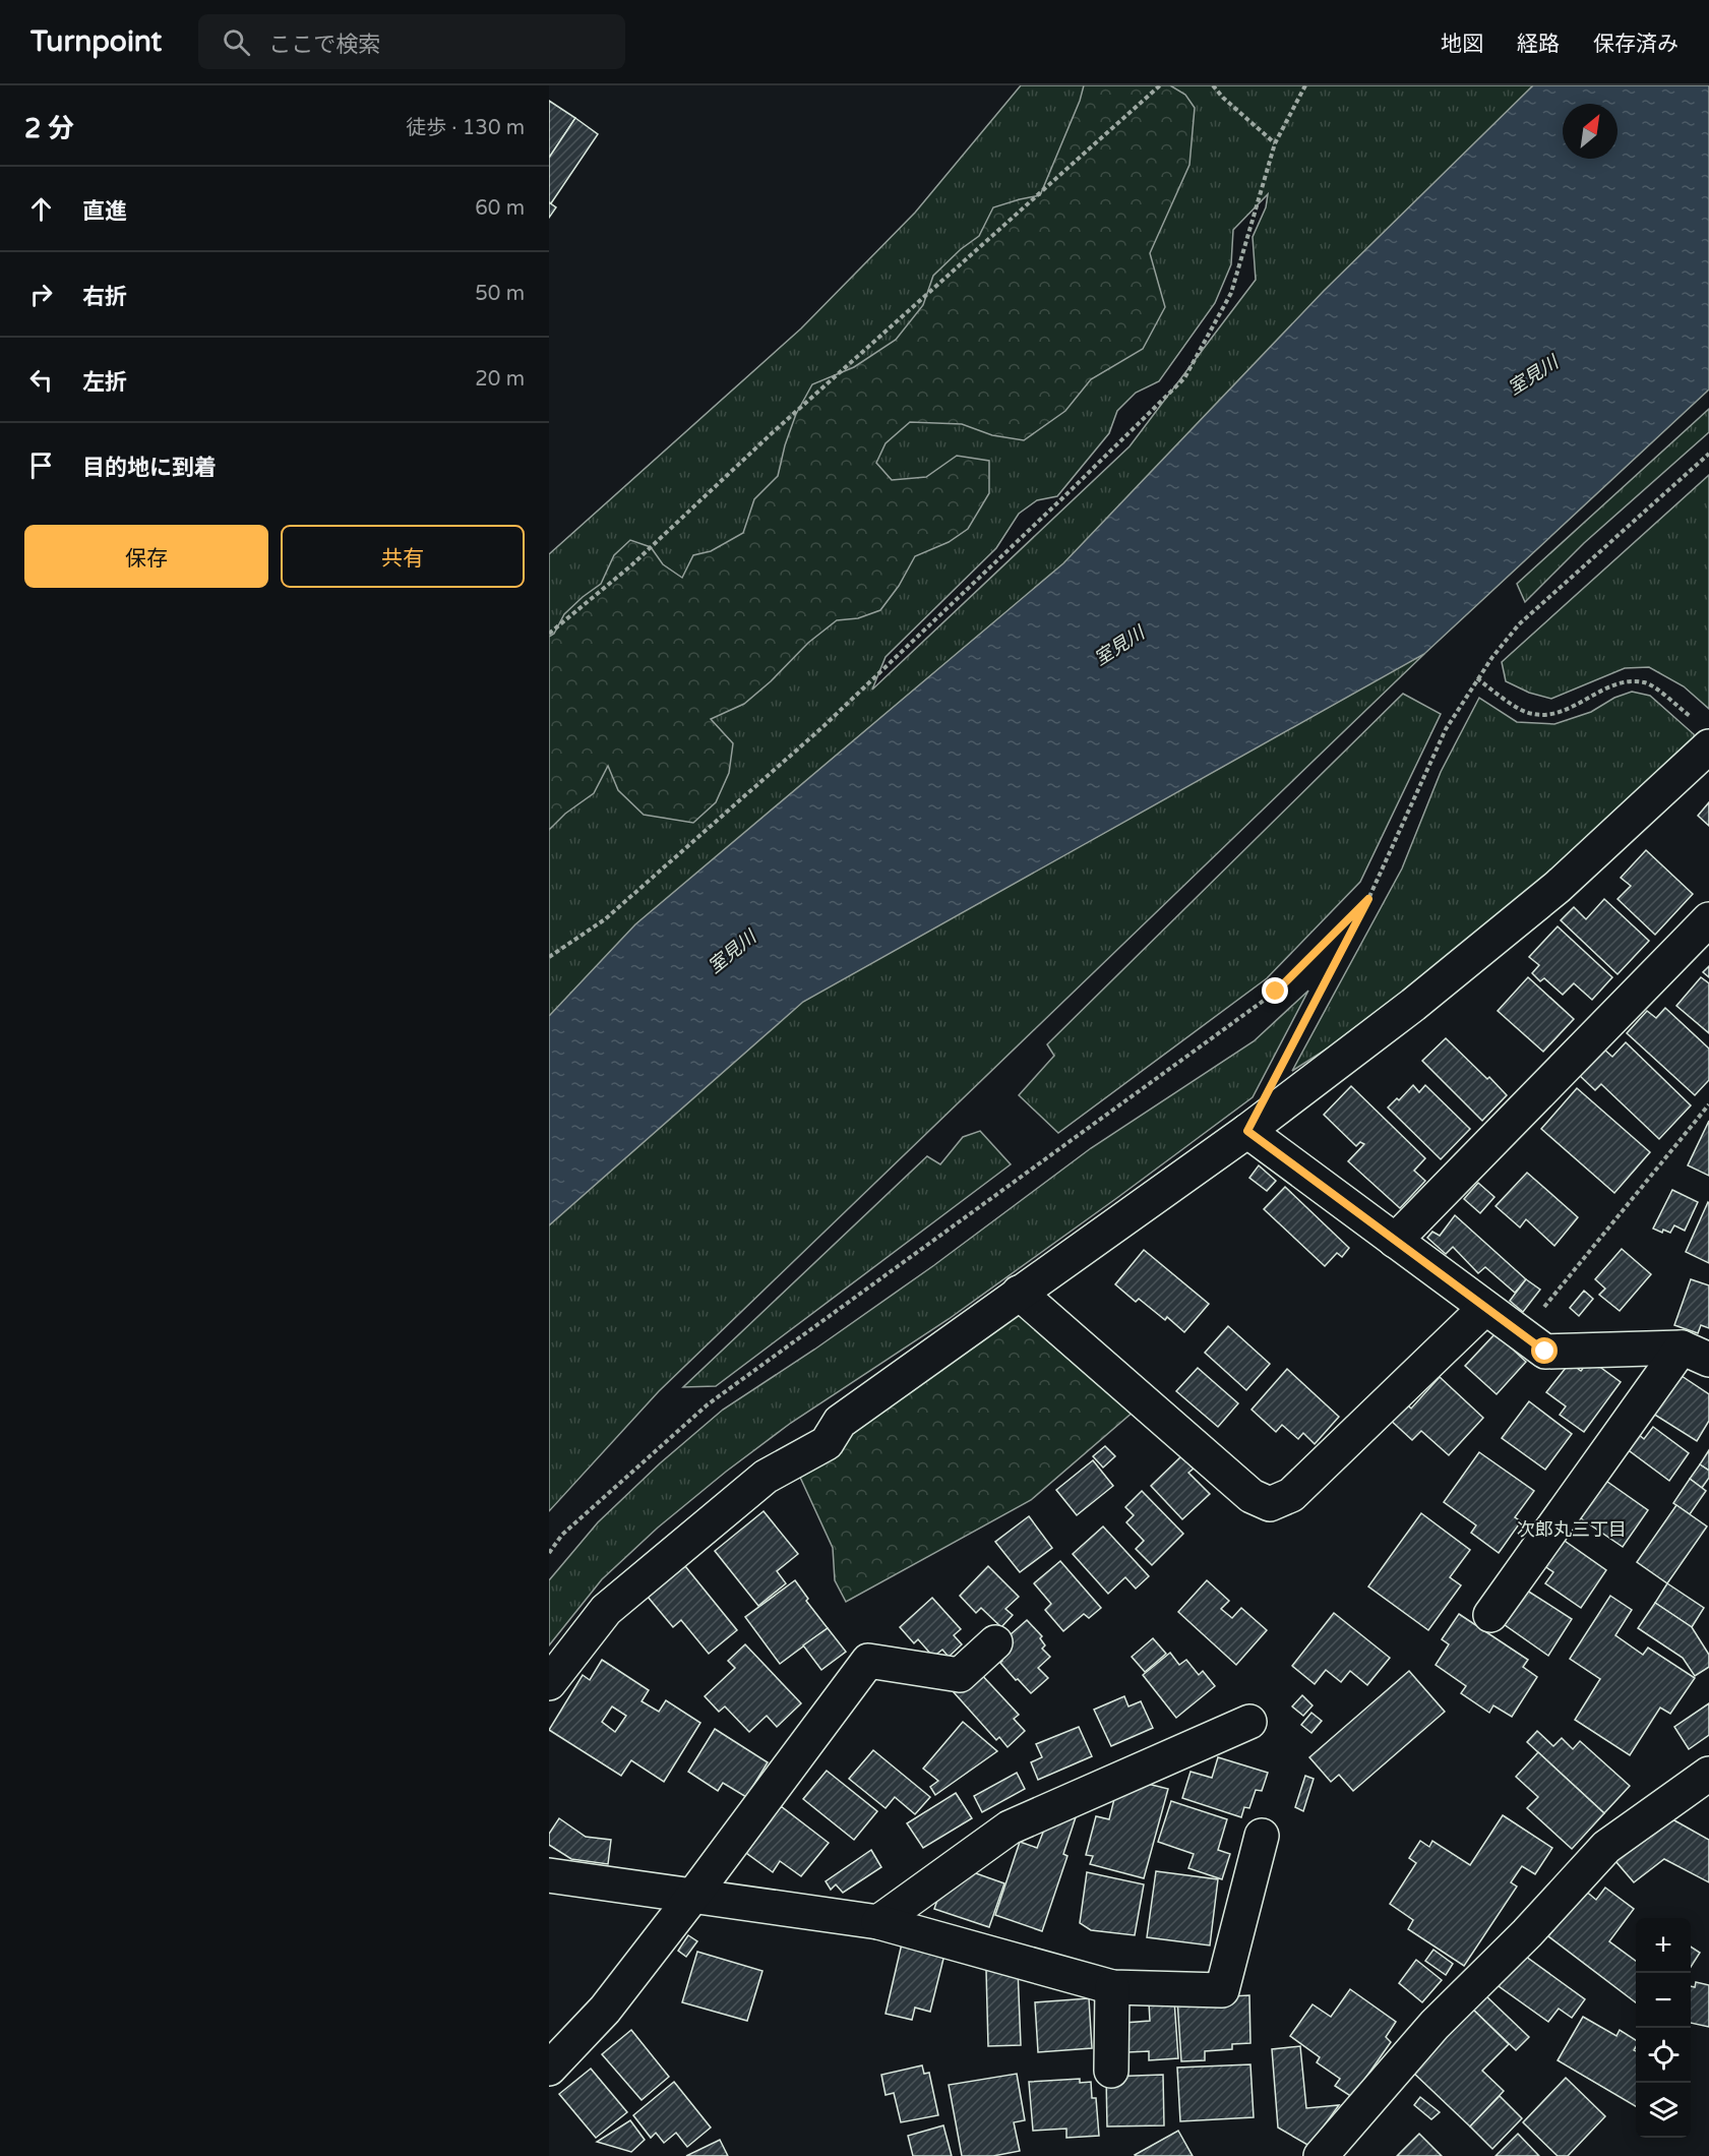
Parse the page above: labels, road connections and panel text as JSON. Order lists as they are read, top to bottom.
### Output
{
  "districts": ["次郎丸三丁目"],
  "water": ["室見川"],
  "north": "top right",
  "page": {
    "header": "Turnpoint",
    "search": "ここで検索",
    "nav": ["地図", "経路", "保存済み"],
    "heading": ["2 分", "徒歩 · 130 m"],
    "list": [
      ["直進", "60 m"],
      ["右折", "50 m"],
      ["左折", "20 m"],
      "目的地に到着"
    ],
    "buttons": ["保存", "共有"],
    "map_buttons": ["+", "−"]
  }
}
